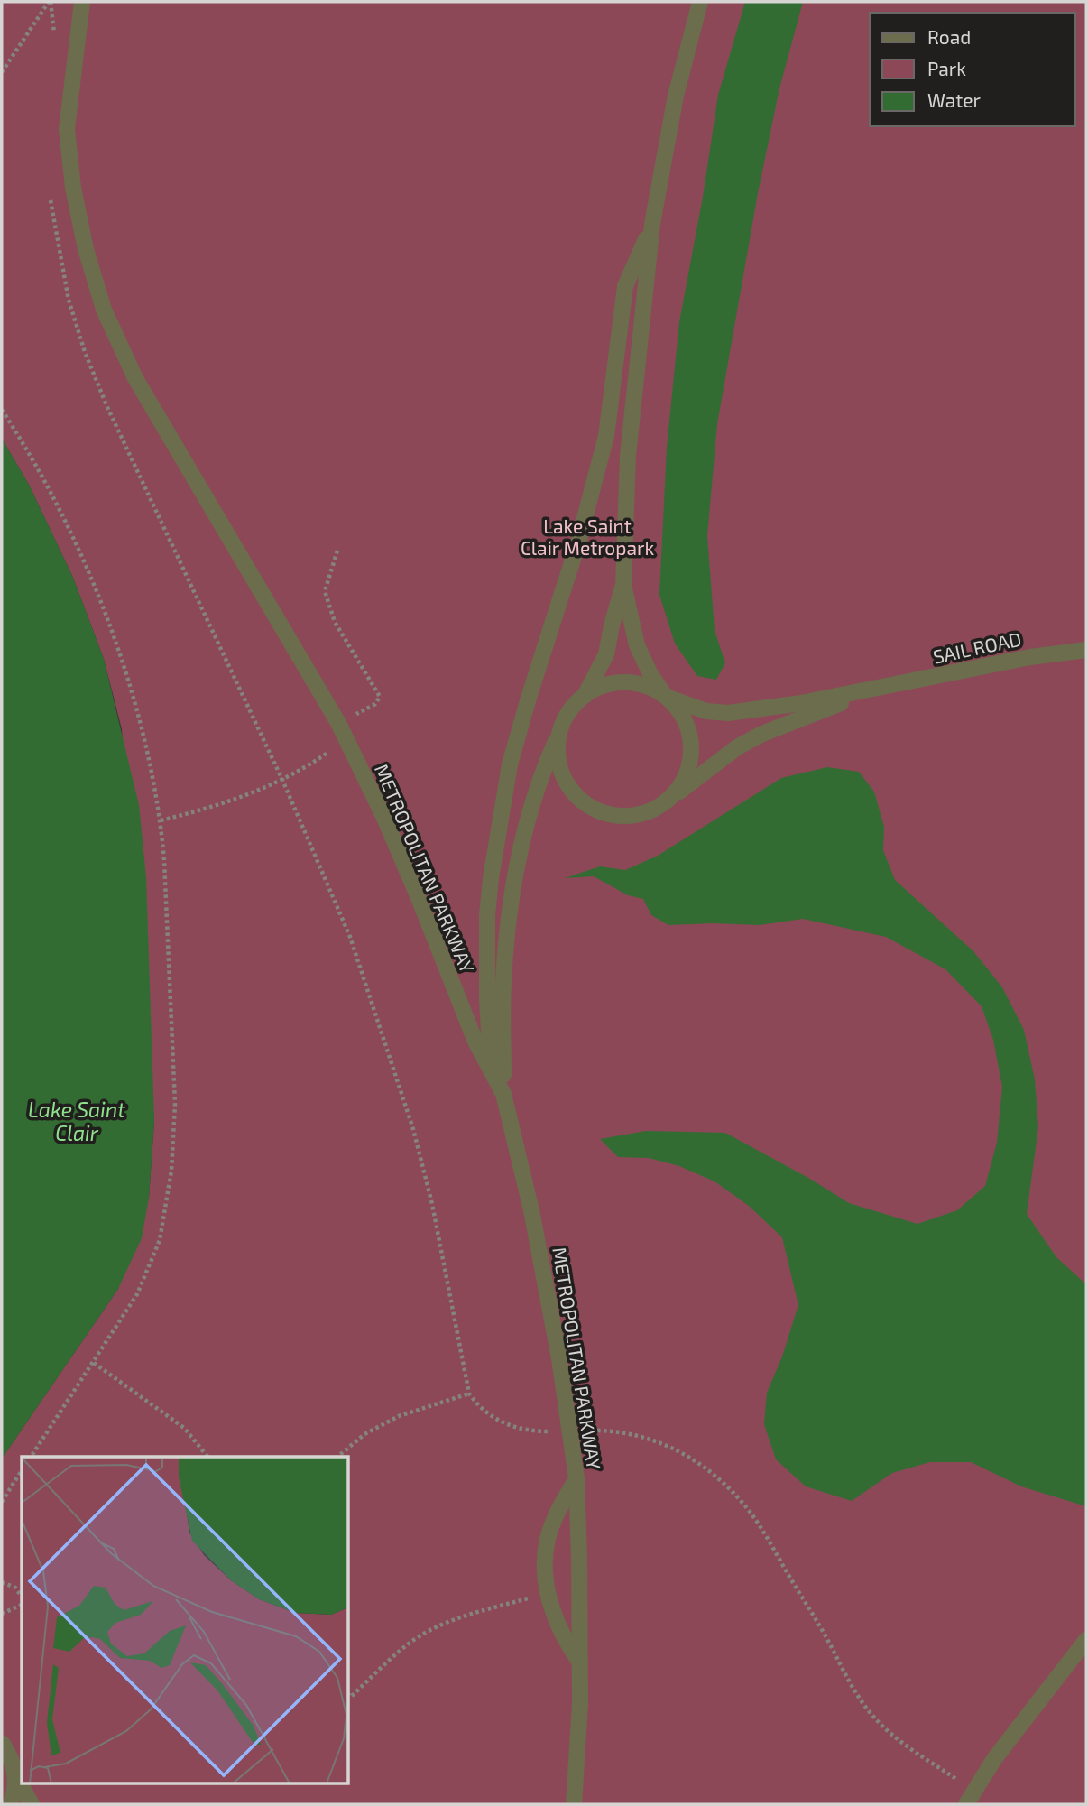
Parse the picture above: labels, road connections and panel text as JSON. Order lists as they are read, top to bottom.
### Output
{
  "streets": {
    "lane": ["SAIL ROAD", "METROPOLITAN PARKWAY"]
  },
  "water": ["Lake Saint Clair"],
  "parks": ["Lake Saint Clair Metropark"],
  "legend": ["Road", "Park", "Water"]
}
